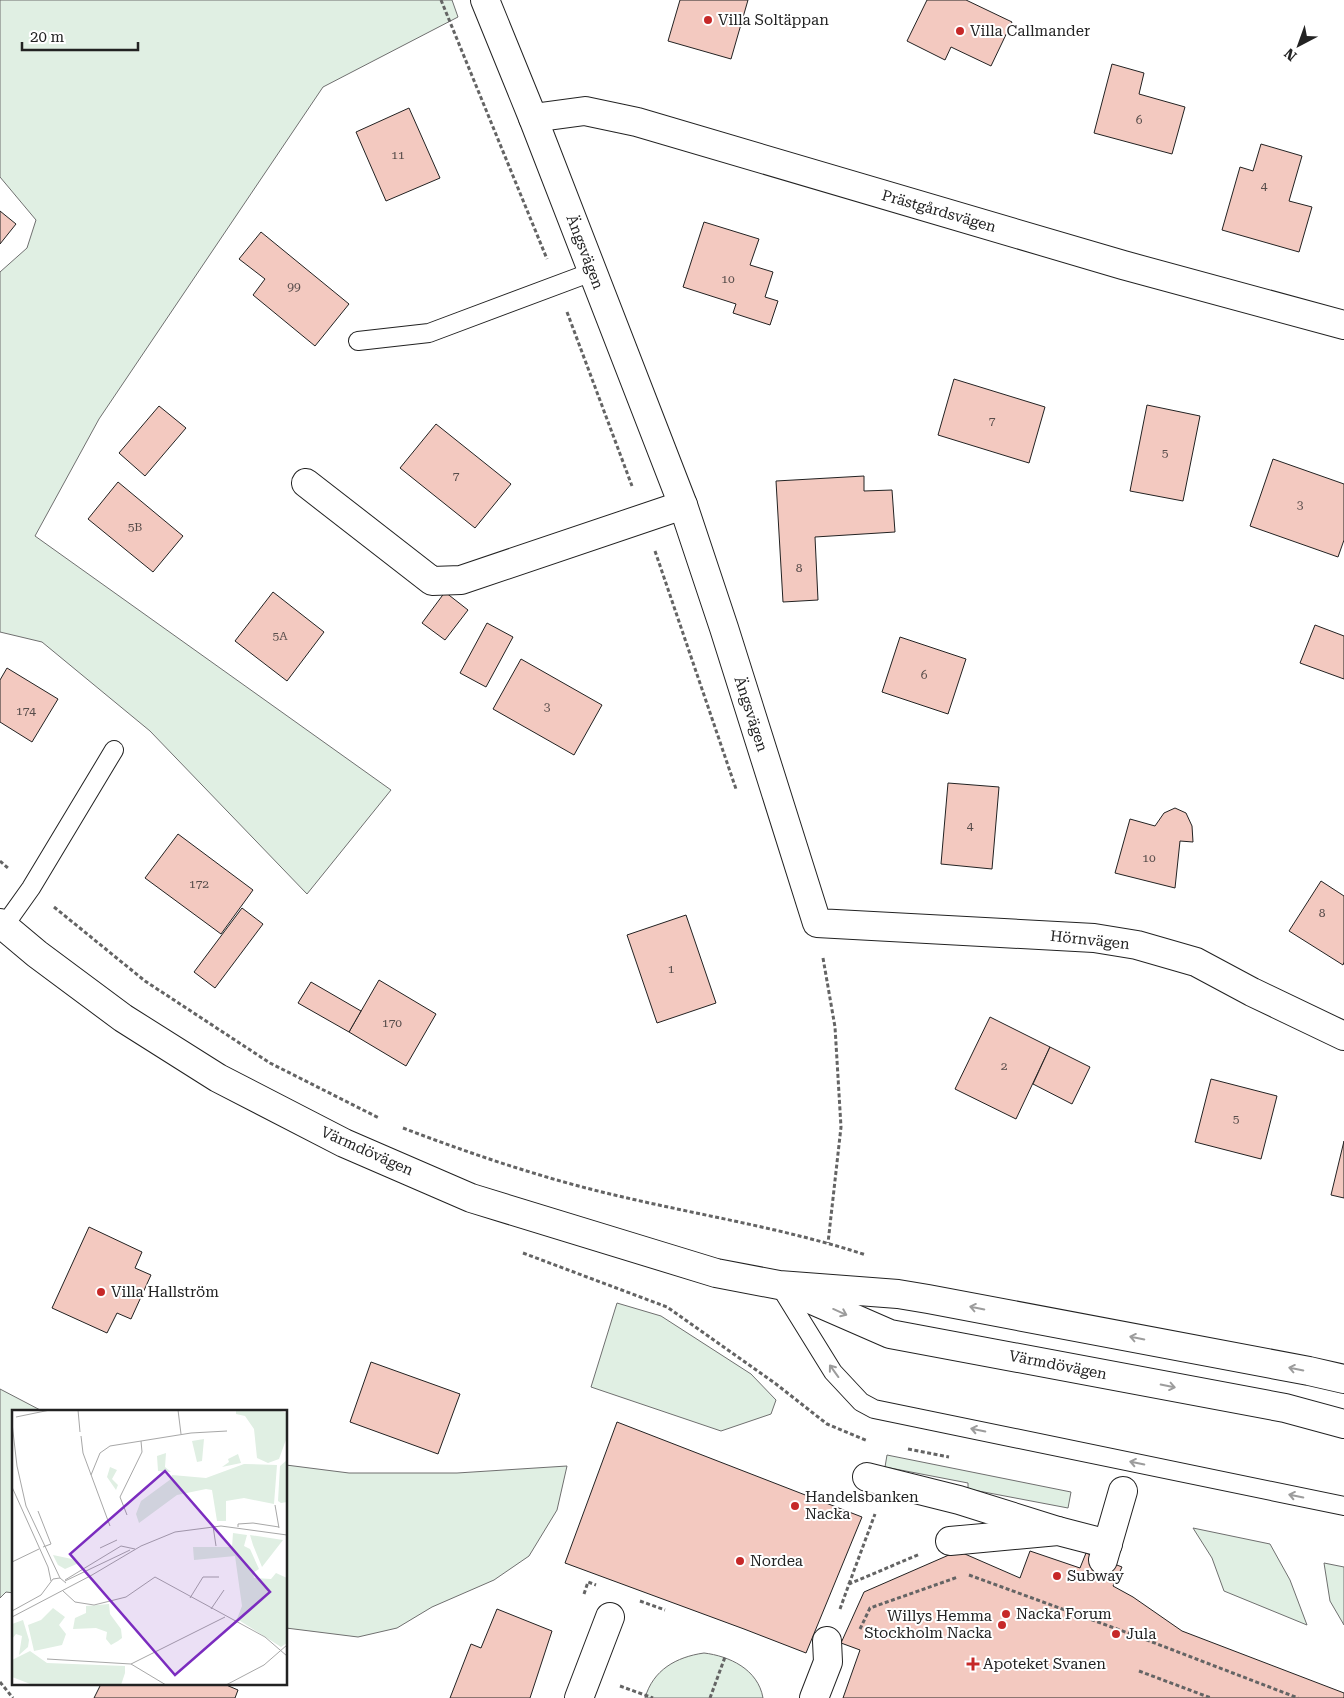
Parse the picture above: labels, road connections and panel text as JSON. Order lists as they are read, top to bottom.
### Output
{
  "streets": {
    "street": [
      "Prästgårdsvägen",
      "Ängsvägen",
      "Hörnvägen",
      "Värmdövägen"
    ]
  },
  "crossings": [
    ["Prästgårdsvägen", "Ängsvägen"],
    ["Ängsvägen", "Hörnvägen"]
  ],
  "places": {
    "other": [
      "Villa Soltäppan",
      "Villa Callmander",
      "Villa Hallström",
      "Handelsbanken Nacka",
      "Nordea",
      "Subway",
      "Nacka Forum",
      "Willys Hemma Stockholm Nacka",
      "Jula"
    ],
    "health": ["Apoteket Svanen"]
  },
  "house_numbers": [
    "6",
    "11",
    "4",
    "10",
    "99",
    "7",
    "5",
    "7",
    "3",
    "5B",
    "8",
    "5A",
    "6",
    "3",
    "174",
    "4",
    "10",
    "172",
    "8",
    "1",
    "170",
    "2",
    "5"
  ],
  "scale_bar": "20 m",
  "north": "bottom left"
}
